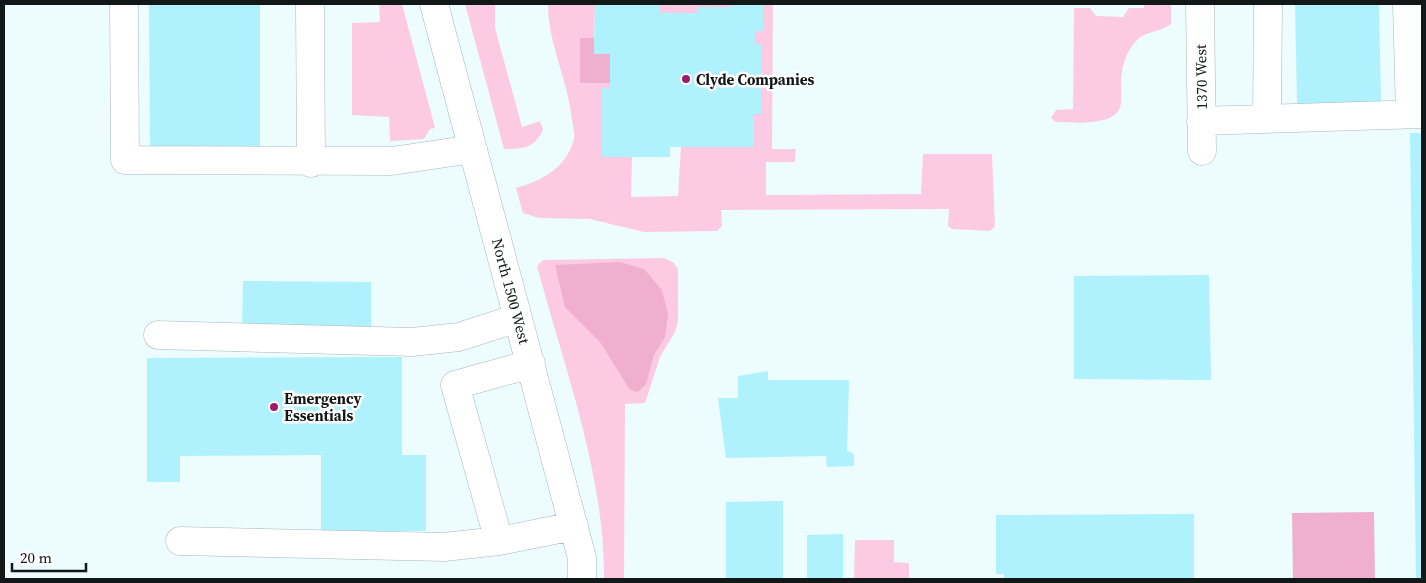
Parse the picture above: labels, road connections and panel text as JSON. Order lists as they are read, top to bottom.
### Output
{
  "streets": {
    "street": ["1370 West", "North 1500 West"]
  },
  "places": ["Clyde Companies", "Emergency Essentials"],
  "scale_bar": "20 m"
}
